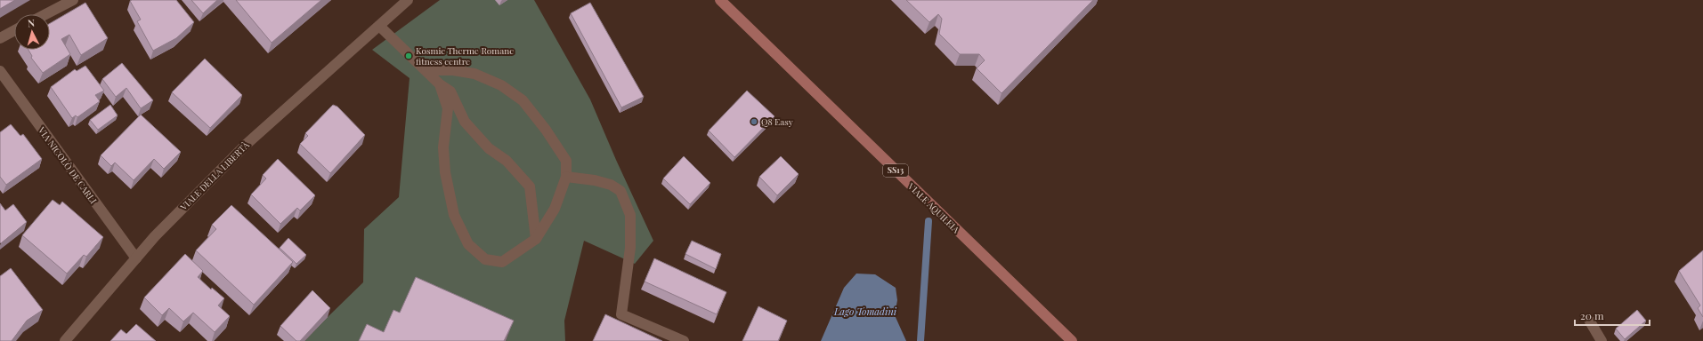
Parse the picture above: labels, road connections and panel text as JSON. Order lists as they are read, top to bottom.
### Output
{
  "streets": {
    "main road": ["SS13", "VIALE AQUILEIA"],
    "street": ["VIA NICOLÒ DE CARLI", "VIALE DELLA LIBERTÀ"]
  },
  "crossings": [
    ["VIA NICOLÒ DE CARLI", "VIALE DELLA LIBERTÀ"]
  ],
  "water": ["Lago Tomadini"],
  "places": ["Kosmic Therme Romane fitness centre", "Q8 Easy"],
  "scale_bar": "20 m",
  "north": "top"
}
